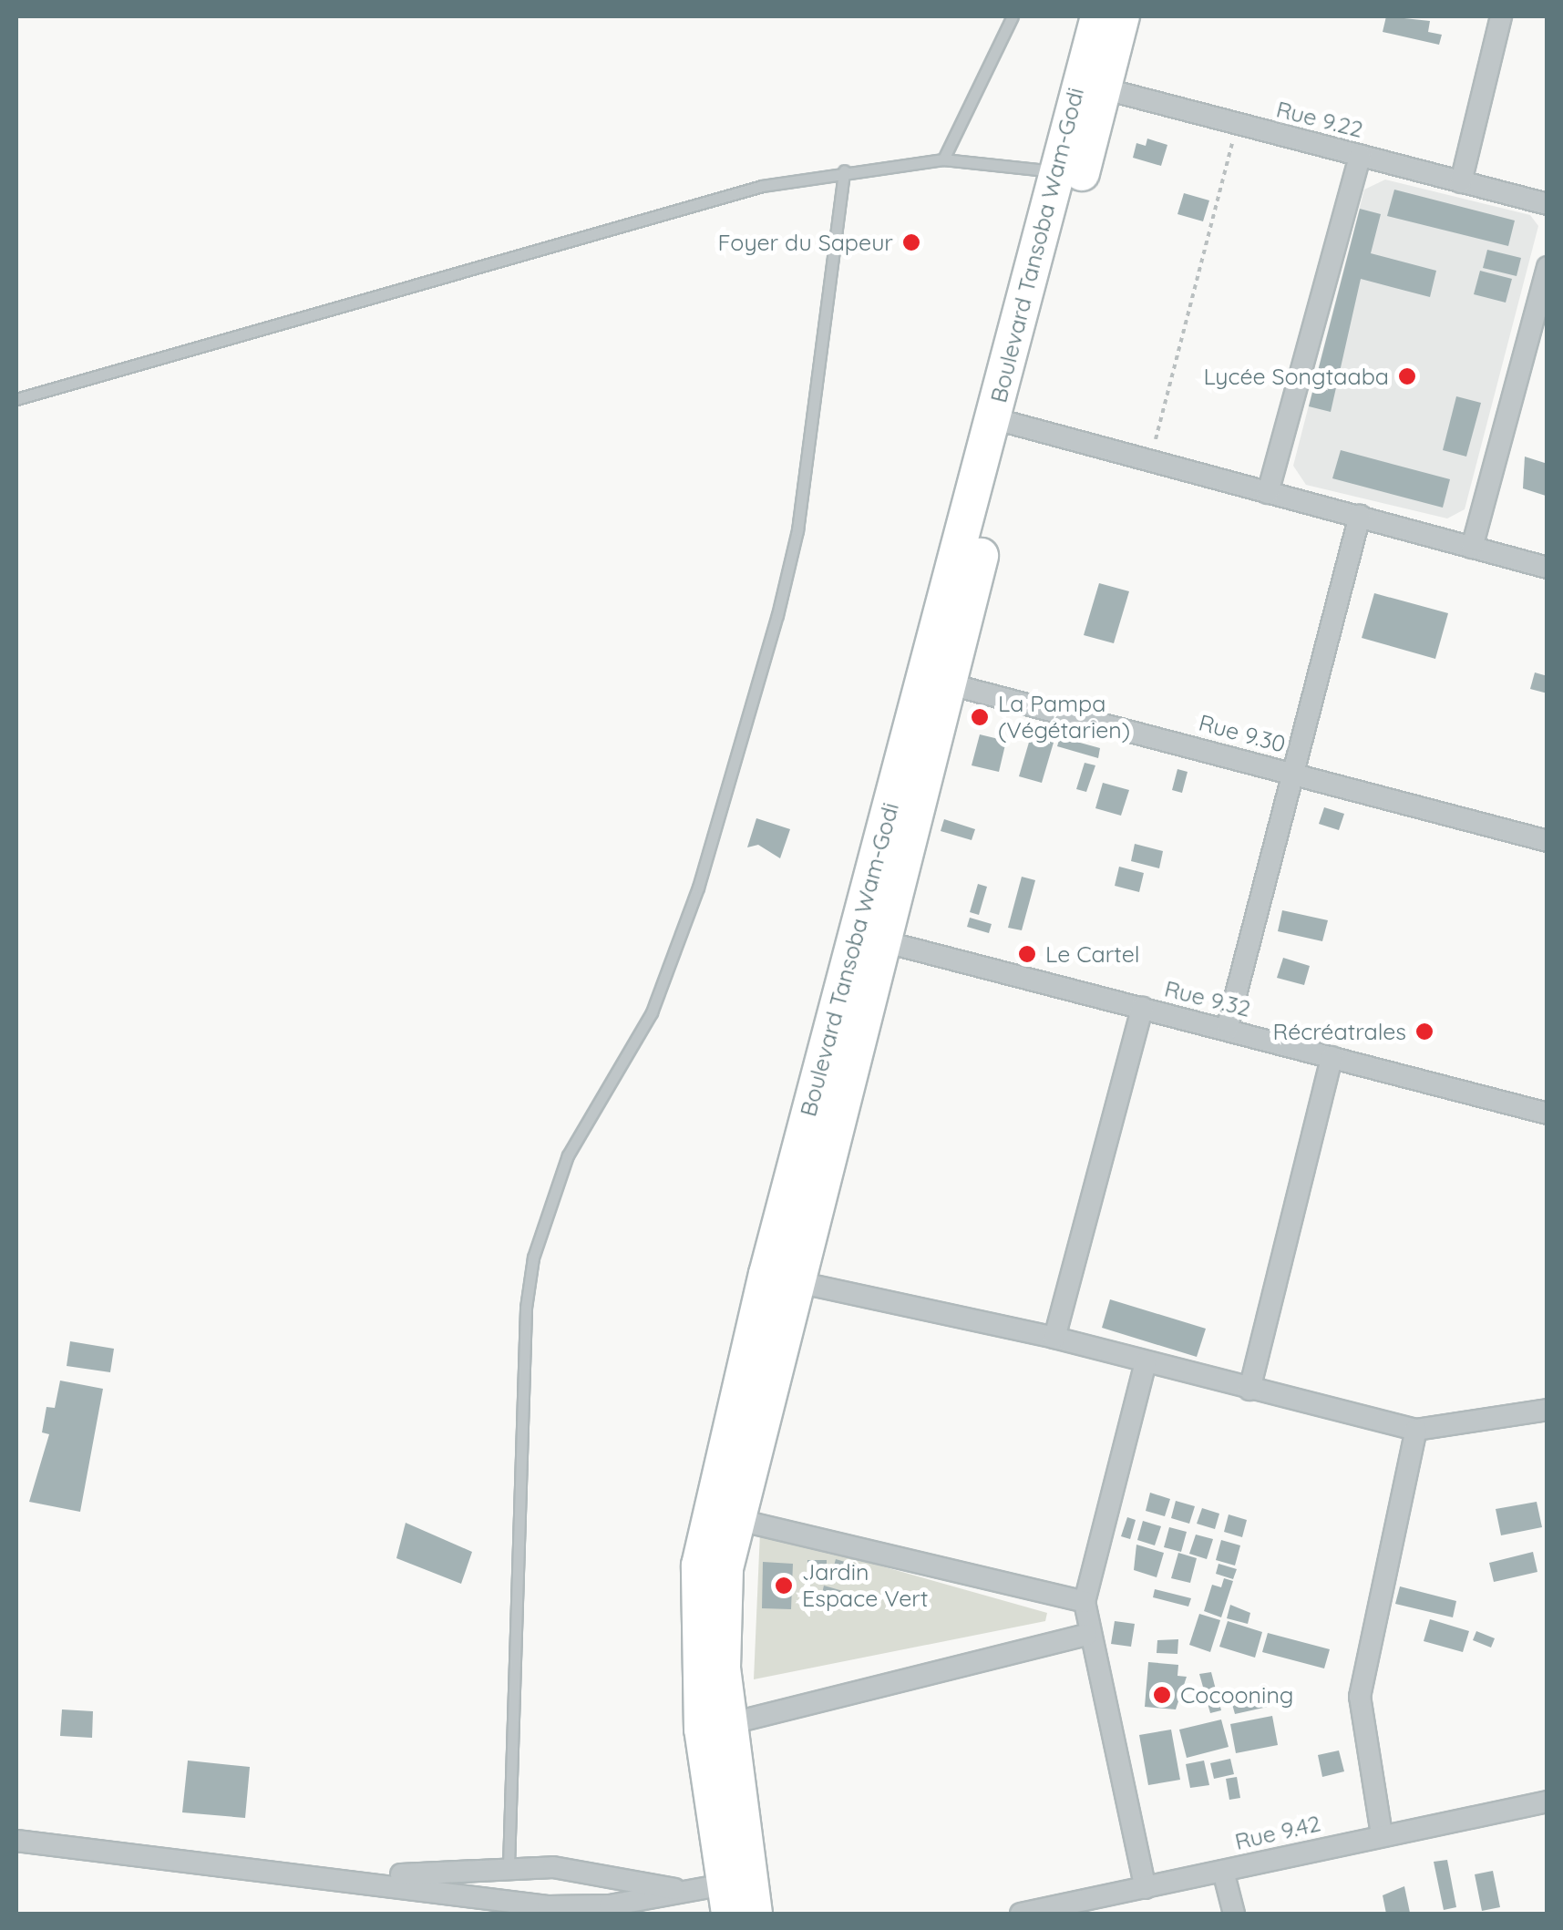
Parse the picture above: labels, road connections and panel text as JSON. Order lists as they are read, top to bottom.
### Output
{
  "streets": {
    "main road": ["Boulevard Tansoba Wam-Godi"],
    "street": [
      "Rue 9.22",
      "Rue 9.30",
      "Rue 9.32",
      "Rue 9.42"
    ]
  },
  "crossings": [
    ["Rue 9.22", "Boulevard Tansoba Wam-Godi"],
    ["Boulevard Tansoba Wam-Godi", "Rue 9.30"],
    ["Boulevard Tansoba Wam-Godi", "Rue 9.32"]
  ],
  "places": [
    "Foyer du Sapeur",
    "Lycée Songtaaba",
    "La Pampa (Végétarien)",
    "Le Cartel",
    "Récréatrales",
    "Jardin Espace Vert",
    "Cocooning"
  ]
}
